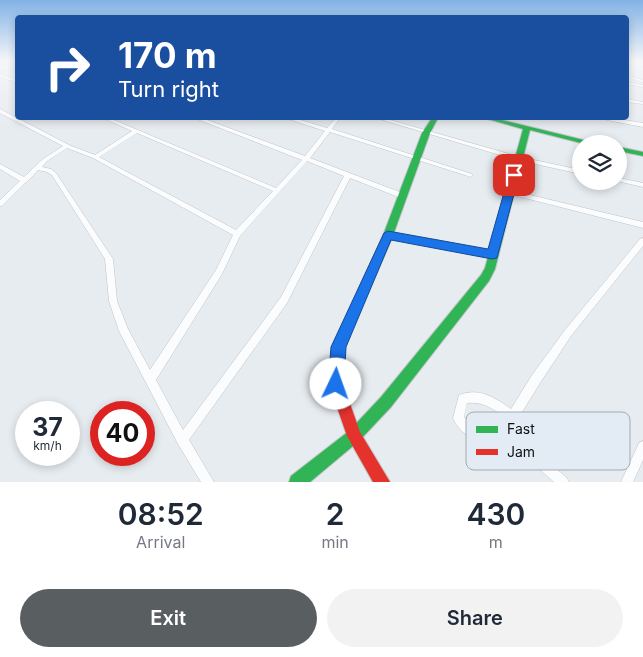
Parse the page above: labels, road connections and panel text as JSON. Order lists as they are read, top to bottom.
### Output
{
  "legend": ["Fast", "Jam"],
  "page": {
    "turn": ["170 m", "Turn right"],
    "speed": "37 km/h",
    "limit": "40",
    "eta": [
      "08:52",
      "Arrival",
      "2",
      "min",
      "430",
      "m"
    ],
    "buttons": ["Exit", "Share"]
  }
}
